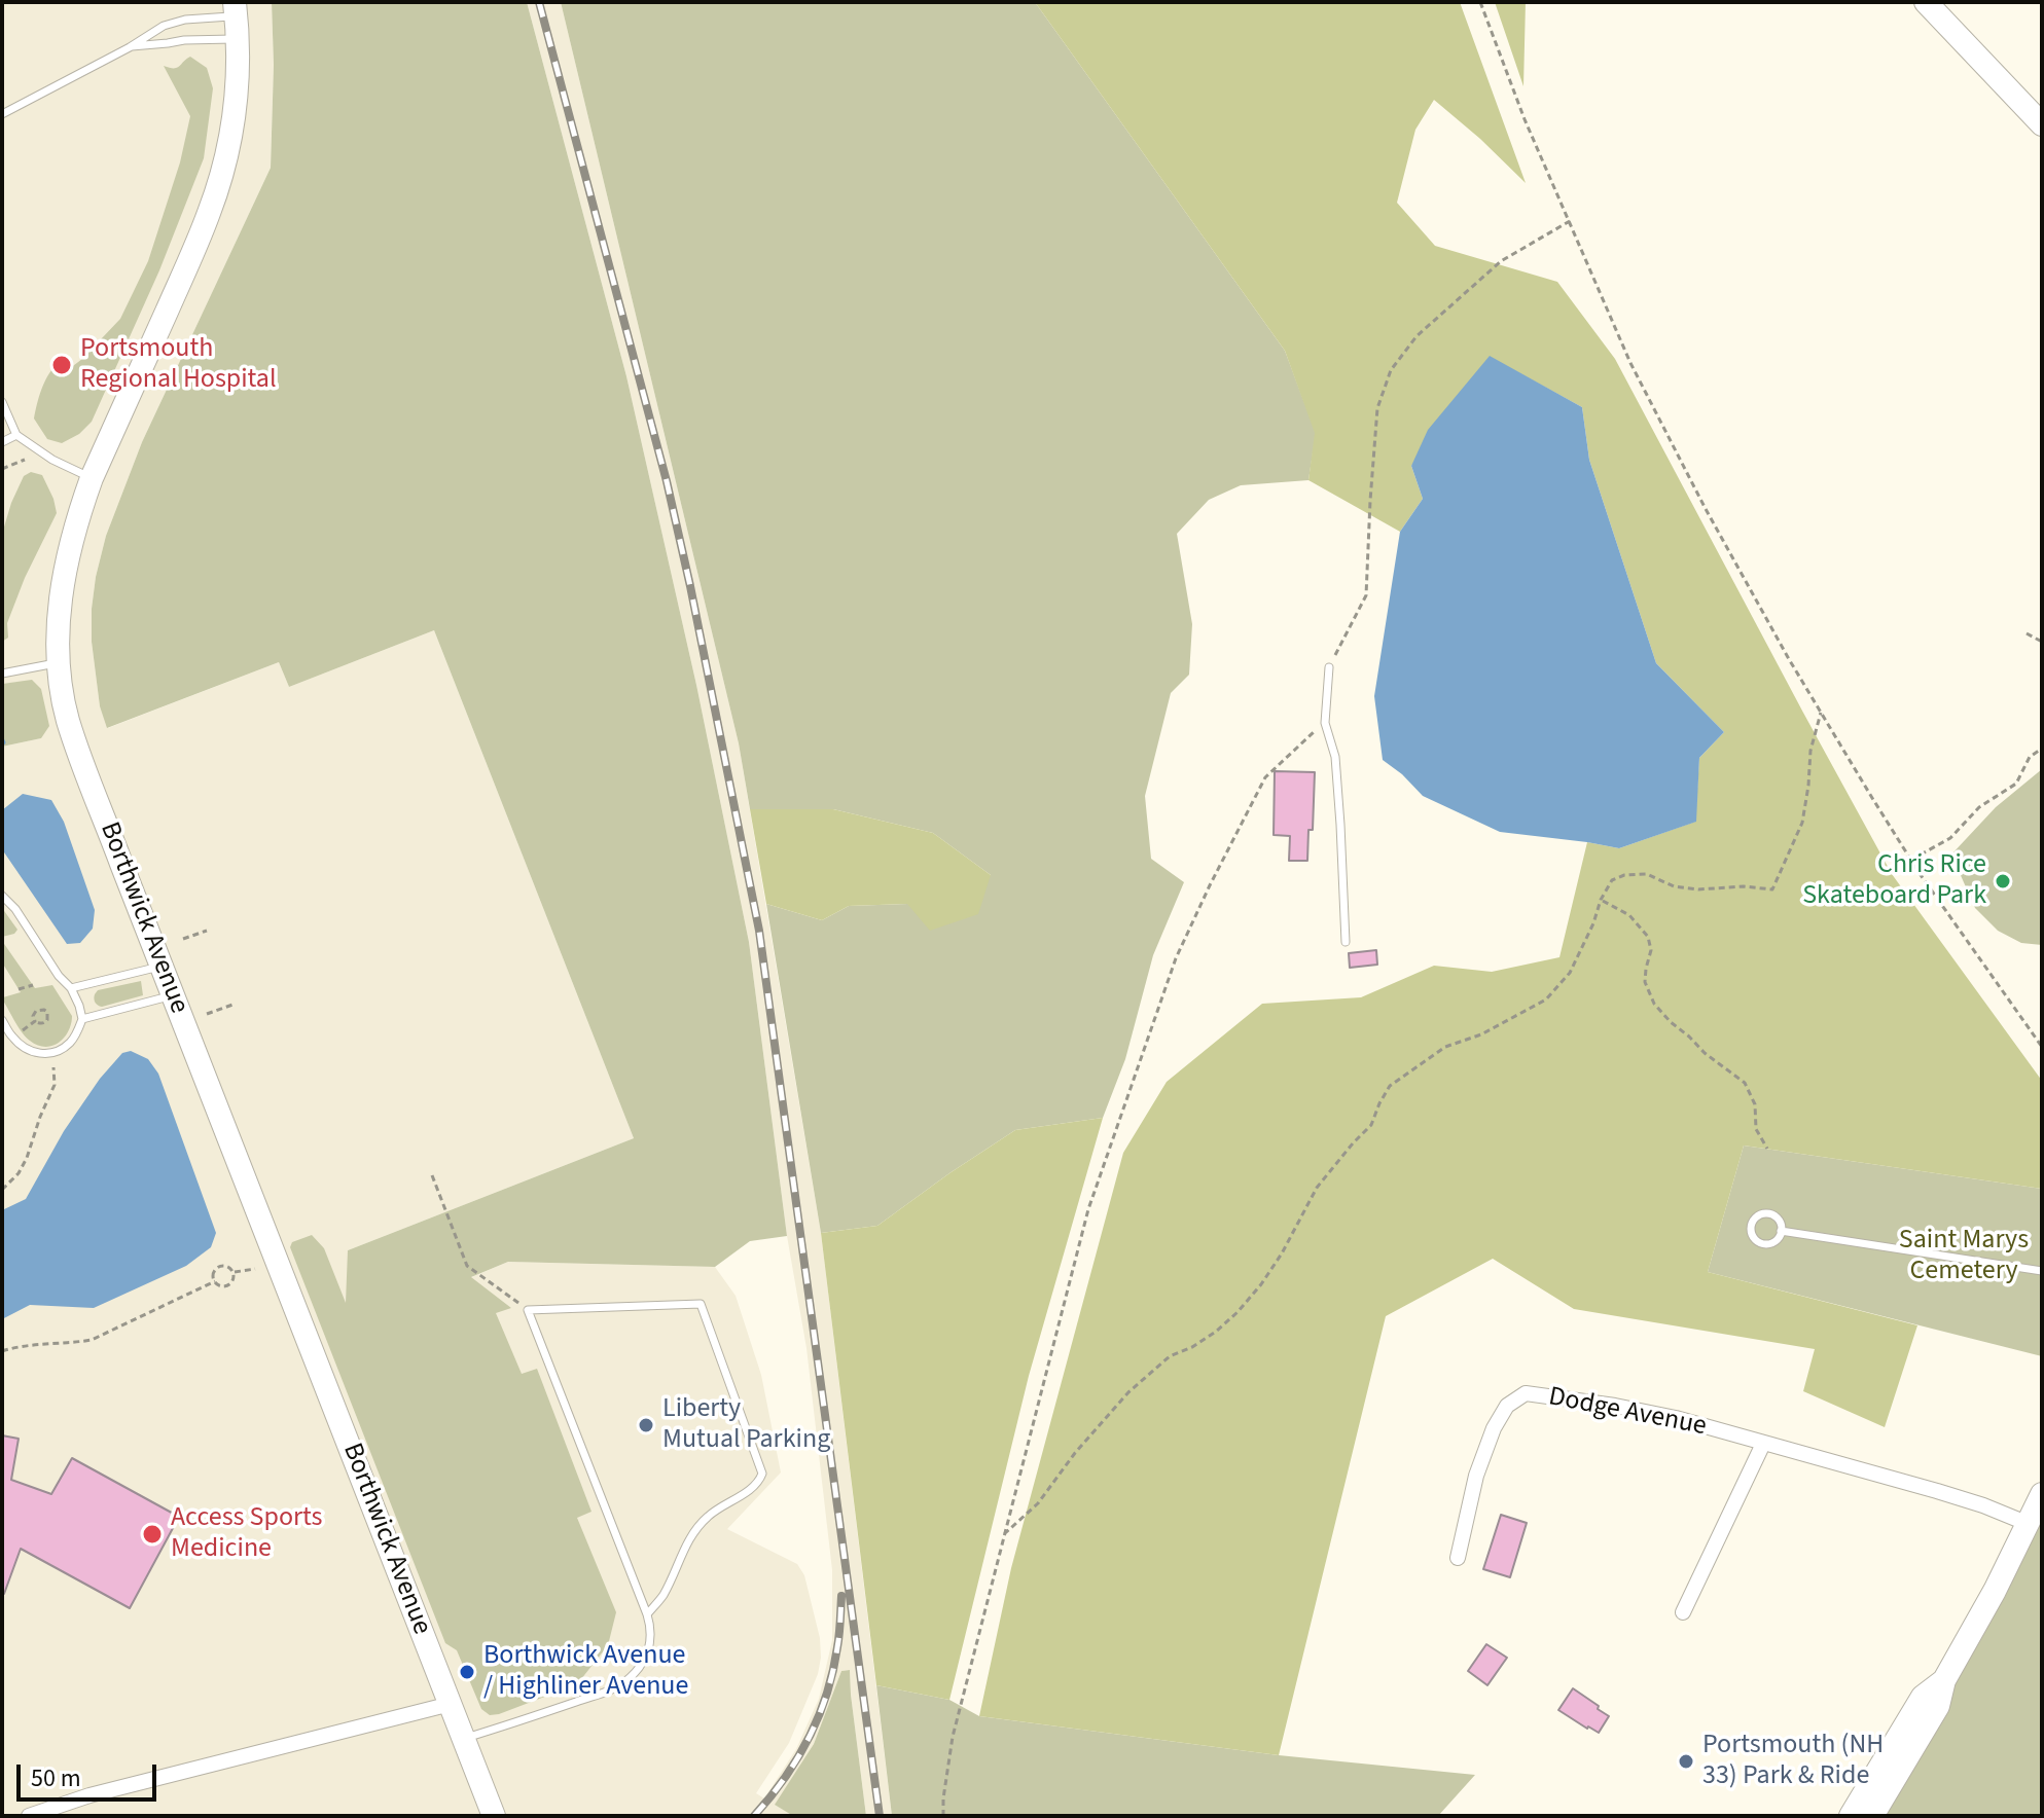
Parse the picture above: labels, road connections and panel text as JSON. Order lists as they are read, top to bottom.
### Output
{
  "streets": {
    "street": ["Borthwick Avenue", "Dodge Avenue"]
  },
  "parks": ["Saint Marys Cemetery"],
  "places": [
    "Portsmouth Regional Hospital",
    "Chris Rice Skateboard Park",
    "Liberty Mutual Parking",
    "Access Sports Medicine",
    "Borthwick Avenue / Highliner Avenue",
    "Portsmouth (NH 33) Park & Ride"
  ],
  "scale_bar": "50 m"
}
